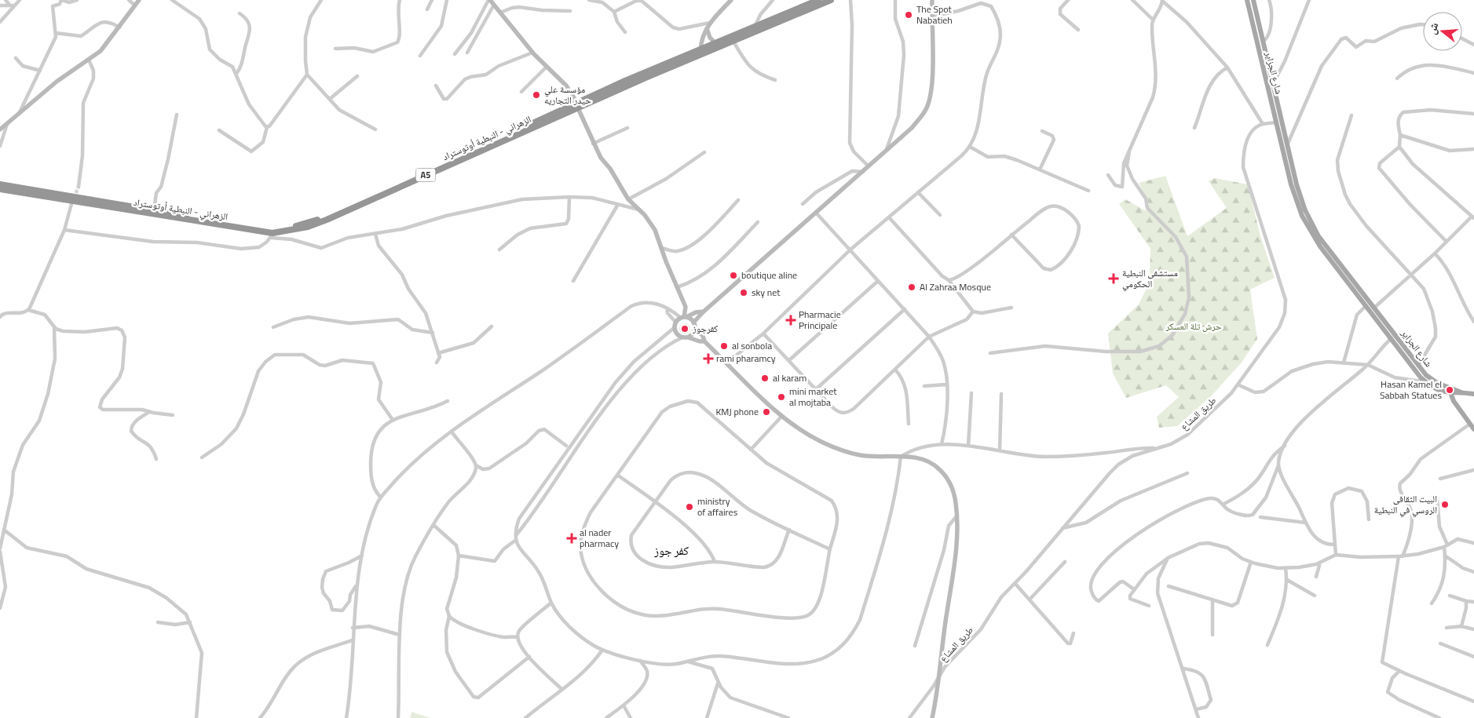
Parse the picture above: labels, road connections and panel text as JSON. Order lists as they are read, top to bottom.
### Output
{
  "streets": {
    "highway": ["الزهراني - النبطية أوتوستراد", "A5"],
    "main road": ["شارع الجزاير"],
    "street": ["طريق المشاع"]
  },
  "districts": ["كفر جوز"],
  "parks": ["حرش تلة العسكر"],
  "places": {
    "other": [
      "The Spot Nabatieh",
      "مؤسسة علي حيدر التجاريه",
      "boutique aline",
      "Al Zahraa Mosque",
      "sky net",
      "كفرجوز",
      "al sonbola",
      "al karam",
      "Hasan Kamel el Sabbah Statues",
      "mini market al mojtaba",
      "KMJ phone",
      "البيت الثقافي الروسي في النبطية",
      "ministry of affaires"
    ],
    "health": [
      "مستشفى النبطية الحكومي",
      "Pharmacie Principale",
      "rami pharamcy",
      "al nader pharmacy"
    ]
  },
  "north": "left"
}
